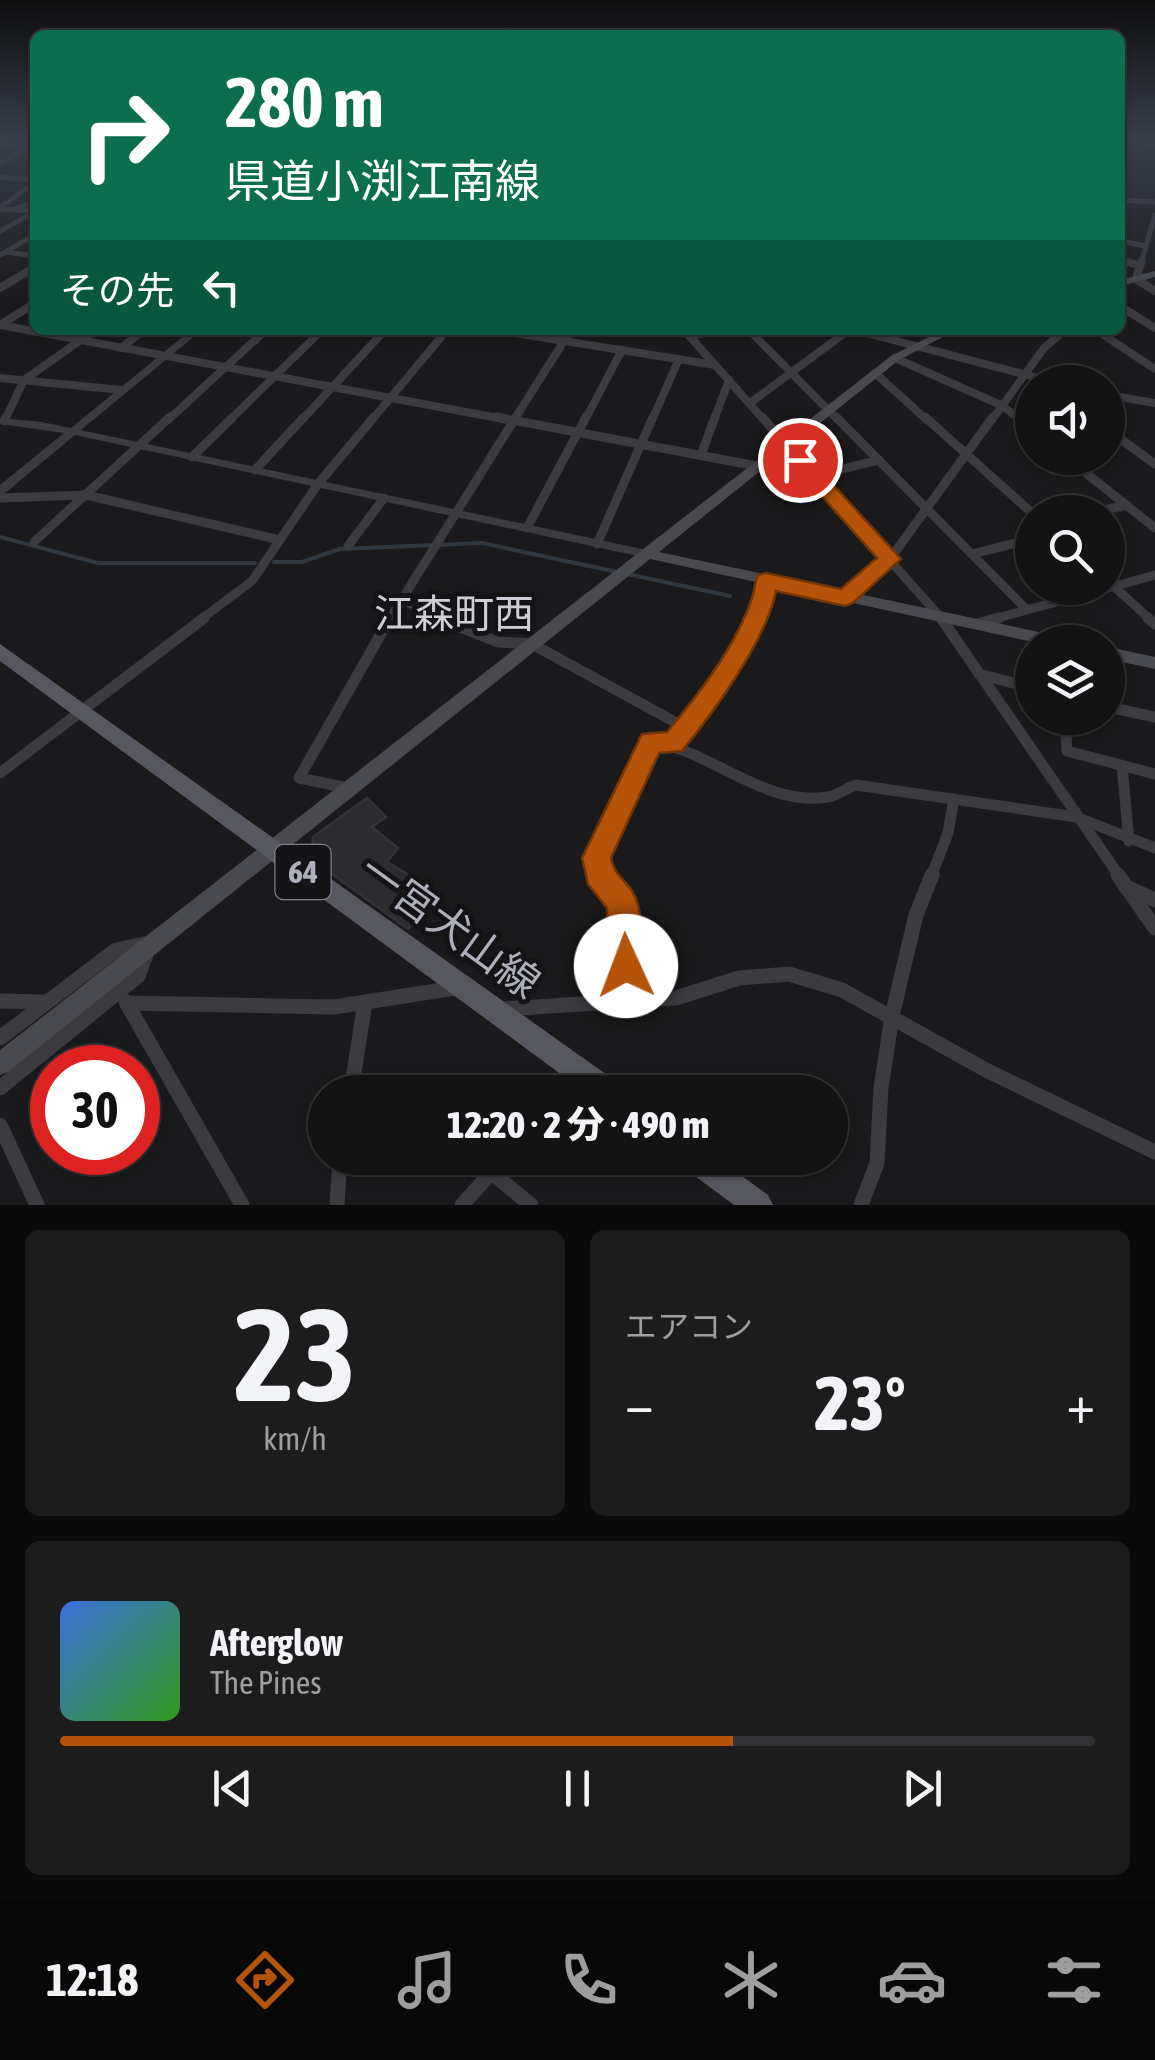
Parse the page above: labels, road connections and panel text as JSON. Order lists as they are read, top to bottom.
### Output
{
  "streets": {
    "main road": ["64", "一宮犬山線"]
  },
  "districts": ["江森町西"],
  "page": {
    "turn": ["280 m", "県道小渕江南線"],
    "then": "その先",
    "limit": "30",
    "trip": "12:20 · 2 分 · 490 m",
    "tile": [
      ["23", "km/h"],
      "エアコン"
    ],
    "heat": ["−", "23°", "+"],
    "song": ["Afterglow", "The Pines"],
    "tabs": "12:18"
  }
}
